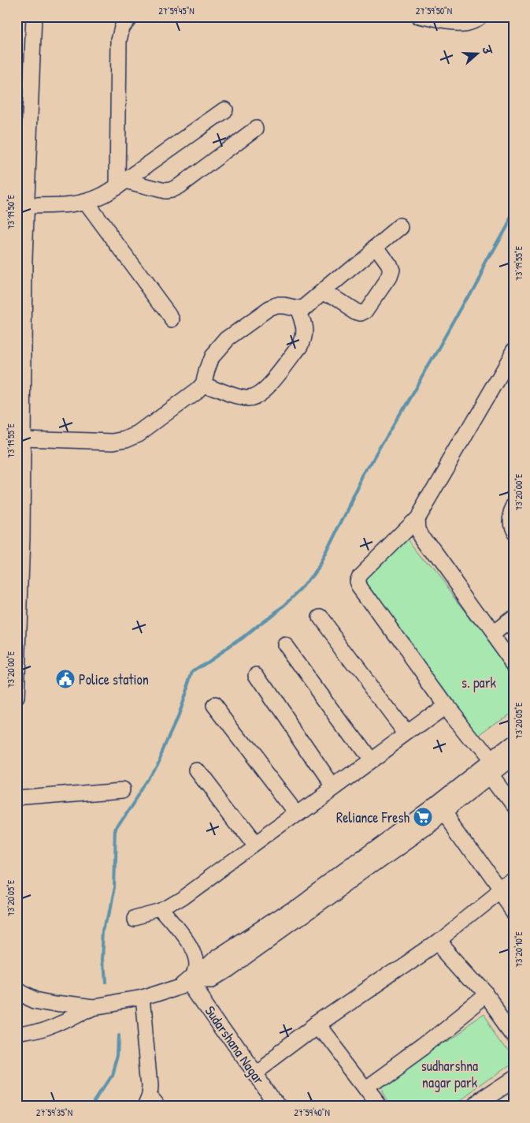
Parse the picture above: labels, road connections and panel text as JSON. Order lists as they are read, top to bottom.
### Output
{
  "streets": {
    "street": ["Sudarshana Nagar"]
  },
  "parks": ["s. park", "sudharshna nagar park"],
  "places": {
    "public building": ["Police station"],
    "supermarket": ["Reliance Fresh"]
  },
  "north": "right",
  "coordinates": [
    "27°59'45\"N",
    "27°59'50\"N",
    "73°19'50\"E",
    "73°19'55\"E",
    "73°20'00\"E",
    "73°20'05\"E",
    "73°20'10\"E",
    "27°59'35\"N",
    "27°59'40\"N"
  ]
}
